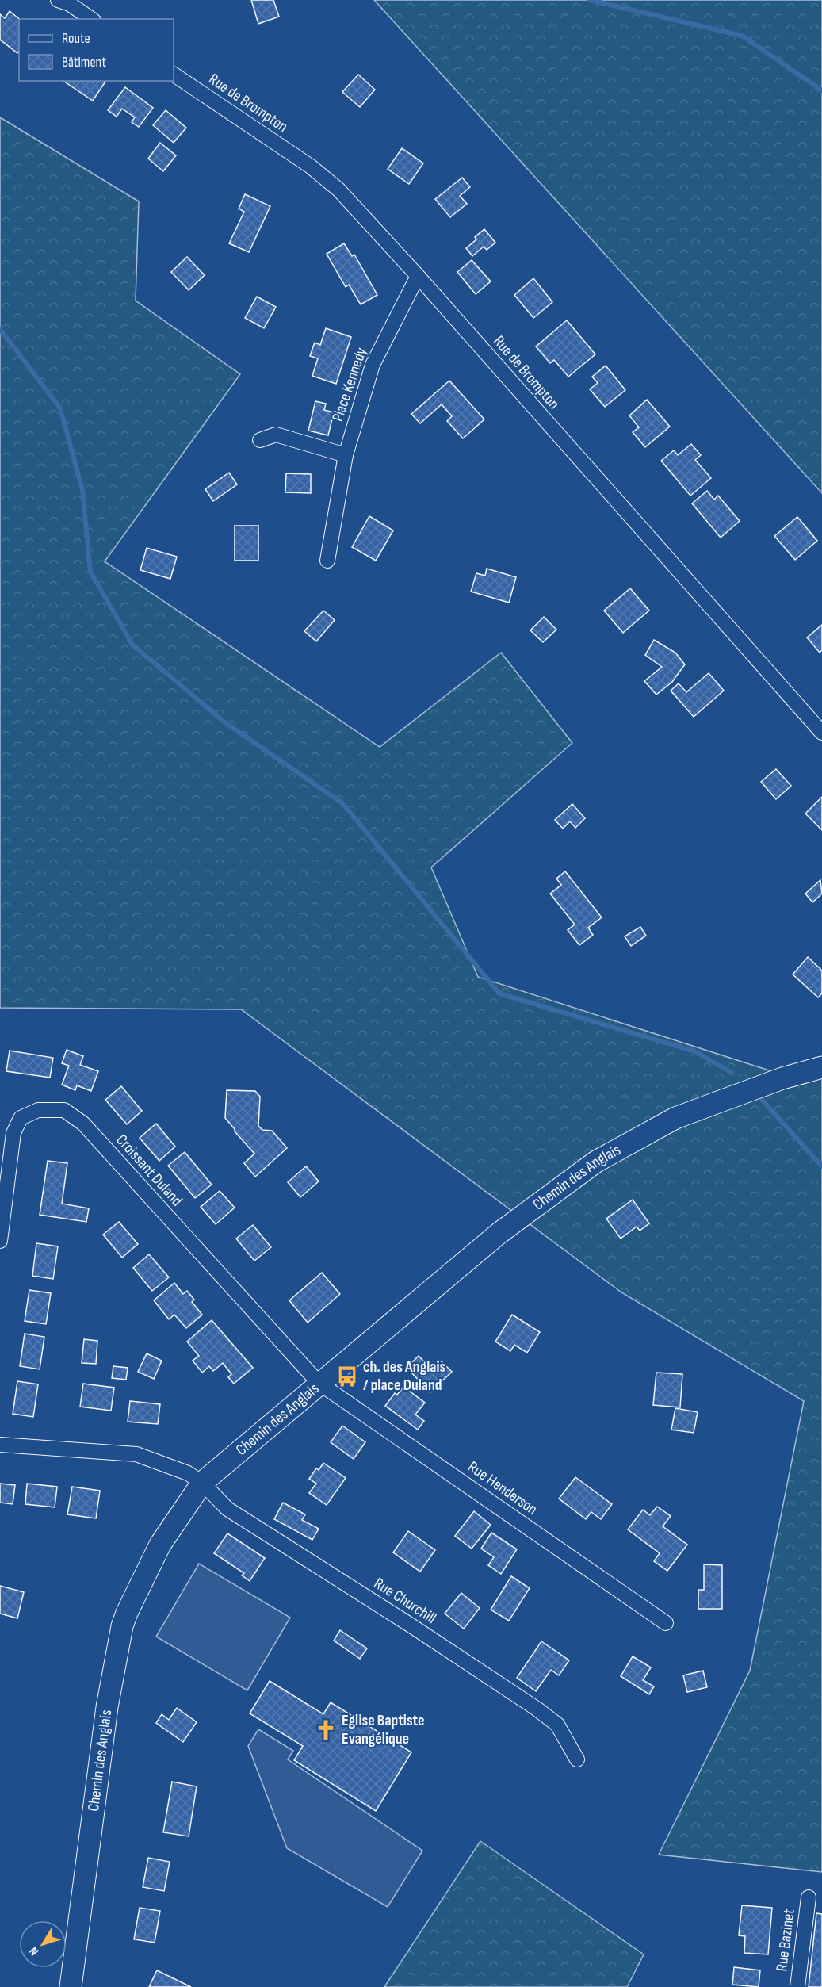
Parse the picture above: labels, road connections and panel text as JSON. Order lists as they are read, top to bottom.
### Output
{
  "streets": {
    "street": [
      "Rue de Brompton",
      "Place Kennedy",
      "Croissant Duland",
      "Chemin des Anglais",
      "Rue Henderson",
      "Rue Churchill",
      "Rue Bazinet"
    ]
  },
  "crossings": [
    ["Rue de Brompton", "Place Kennedy"],
    ["Croissant Duland", "Chemin des Anglais"],
    ["Croissant Duland", "Rue Henderson"],
    ["Chemin des Anglais", "Rue Henderson"],
    ["Chemin des Anglais", "Rue Churchill"]
  ],
  "places": {
    "bus stop": ["ch. des Anglais / place Duland"],
    "church": ["Eglise Baptiste Evangélique"]
  },
  "legend": ["Route", "Bâtiment"],
  "north": "bottom left"
}
